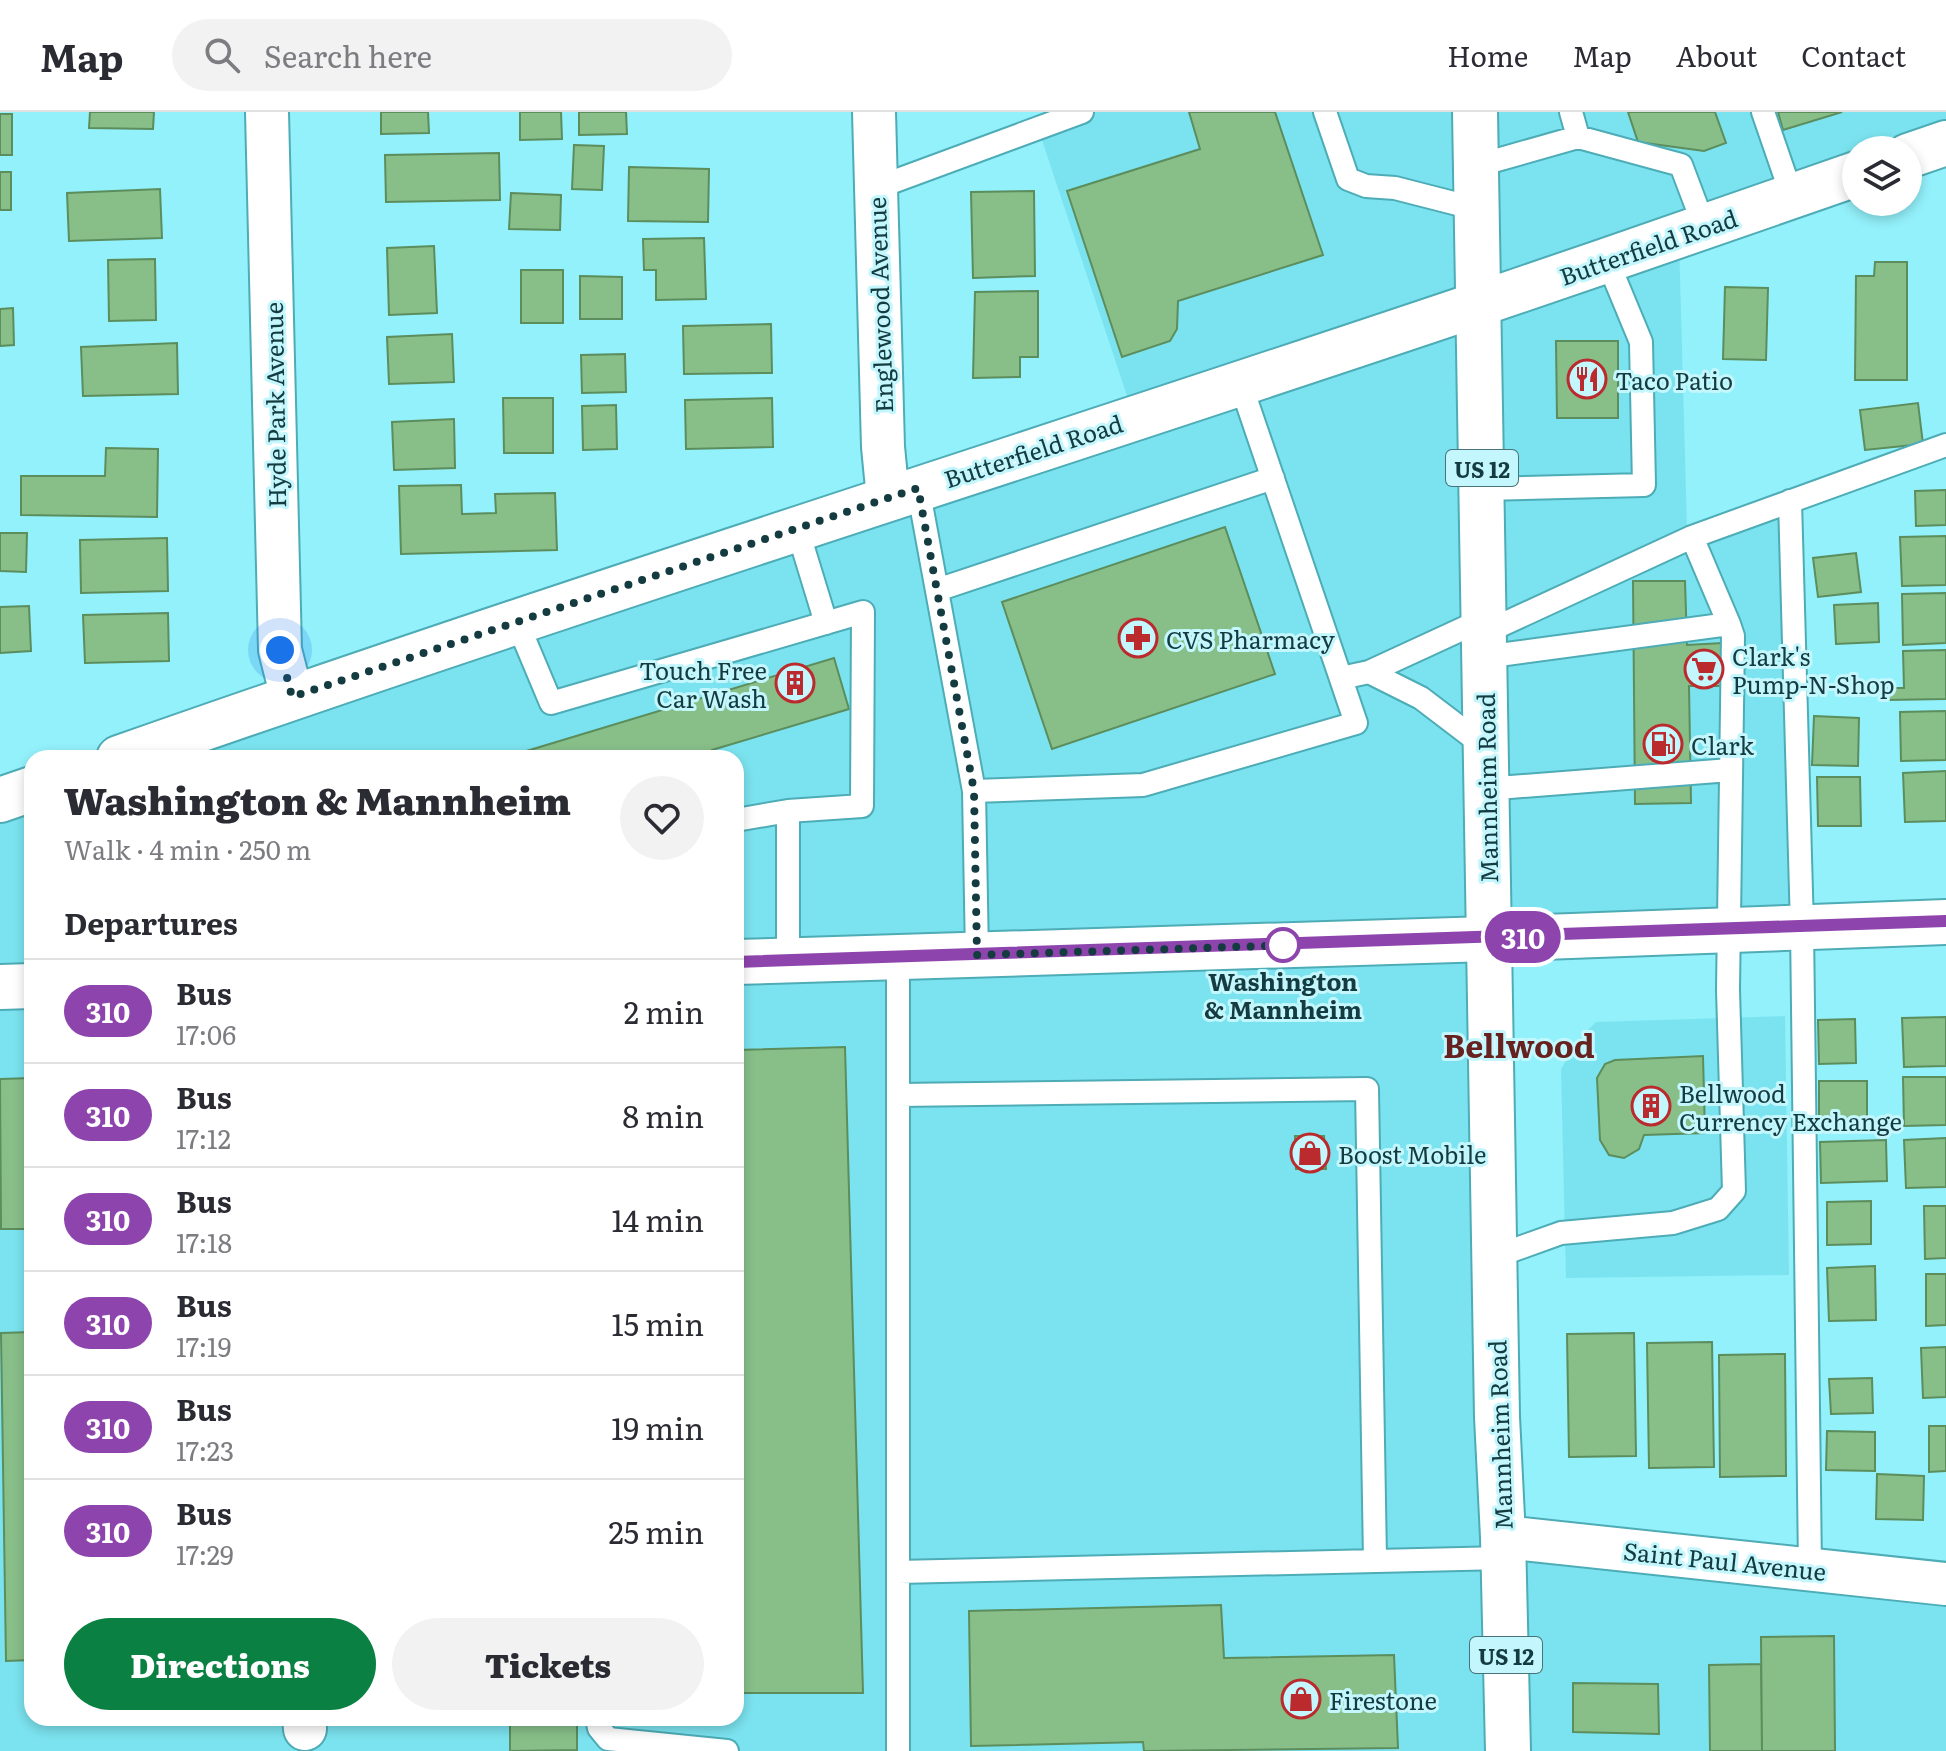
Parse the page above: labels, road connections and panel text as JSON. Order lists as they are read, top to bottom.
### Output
{
  "streets": {
    "main road": ["Butterfield Road", "US 12", "Mannheim Road"],
    "street": ["Englewood Avenue", "Hyde Park Avenue", "Saint Paul Avenue"]
  },
  "crossings": [
    ["Butterfield Road", "Englewood Avenue"],
    ["Butterfield Road", "Hyde Park Avenue"],
    ["Butterfield Road", "Mannheim Road"],
    ["Mannheim Road", "Saint Paul Avenue"]
  ],
  "districts": ["Bellwood"],
  "places": {
    "restaurant": ["Taco Patio"],
    "pharmacy": ["CVS Pharmacy"],
    "supermarket": ["Clark's Pump-N-Shop"],
    "building": ["Touch Free Car Wash", "Bellwood Currency Exchange"],
    "fuel station": ["Clark"],
    "other": ["Washington & Mannheim"],
    "shop": ["Boost Mobile", "Firestone"]
  },
  "lines": ["bus line 310"],
  "page": {
    "header": "Map",
    "search": "Search here",
    "nav": [
      "Home",
      "Map",
      "About",
      "Contact"
    ],
    "on_map": "310",
    "heading": [
      ["Washington & Mannheim", "Walk · 4 min · 250 m"],
      "Departures"
    ],
    "list": [
      {
        "mark": "310",
        "name": "Bus",
        "note": "17:06",
        "value": "2 min"
      },
      {
        "mark": "310",
        "name": "Bus",
        "note": "17:12",
        "value": "8 min"
      },
      {
        "mark": "310",
        "name": "Bus",
        "note": "17:18",
        "value": "14 min"
      },
      {
        "mark": "310",
        "name": "Bus",
        "note": "17:19",
        "value": "15 min"
      },
      {
        "mark": "310",
        "name": "Bus",
        "note": "17:23",
        "value": "19 min"
      },
      {
        "mark": "310",
        "name": "Bus",
        "note": "17:29",
        "value": "25 min"
      }
    ],
    "buttons": ["Directions", "Tickets"]
  }
}
